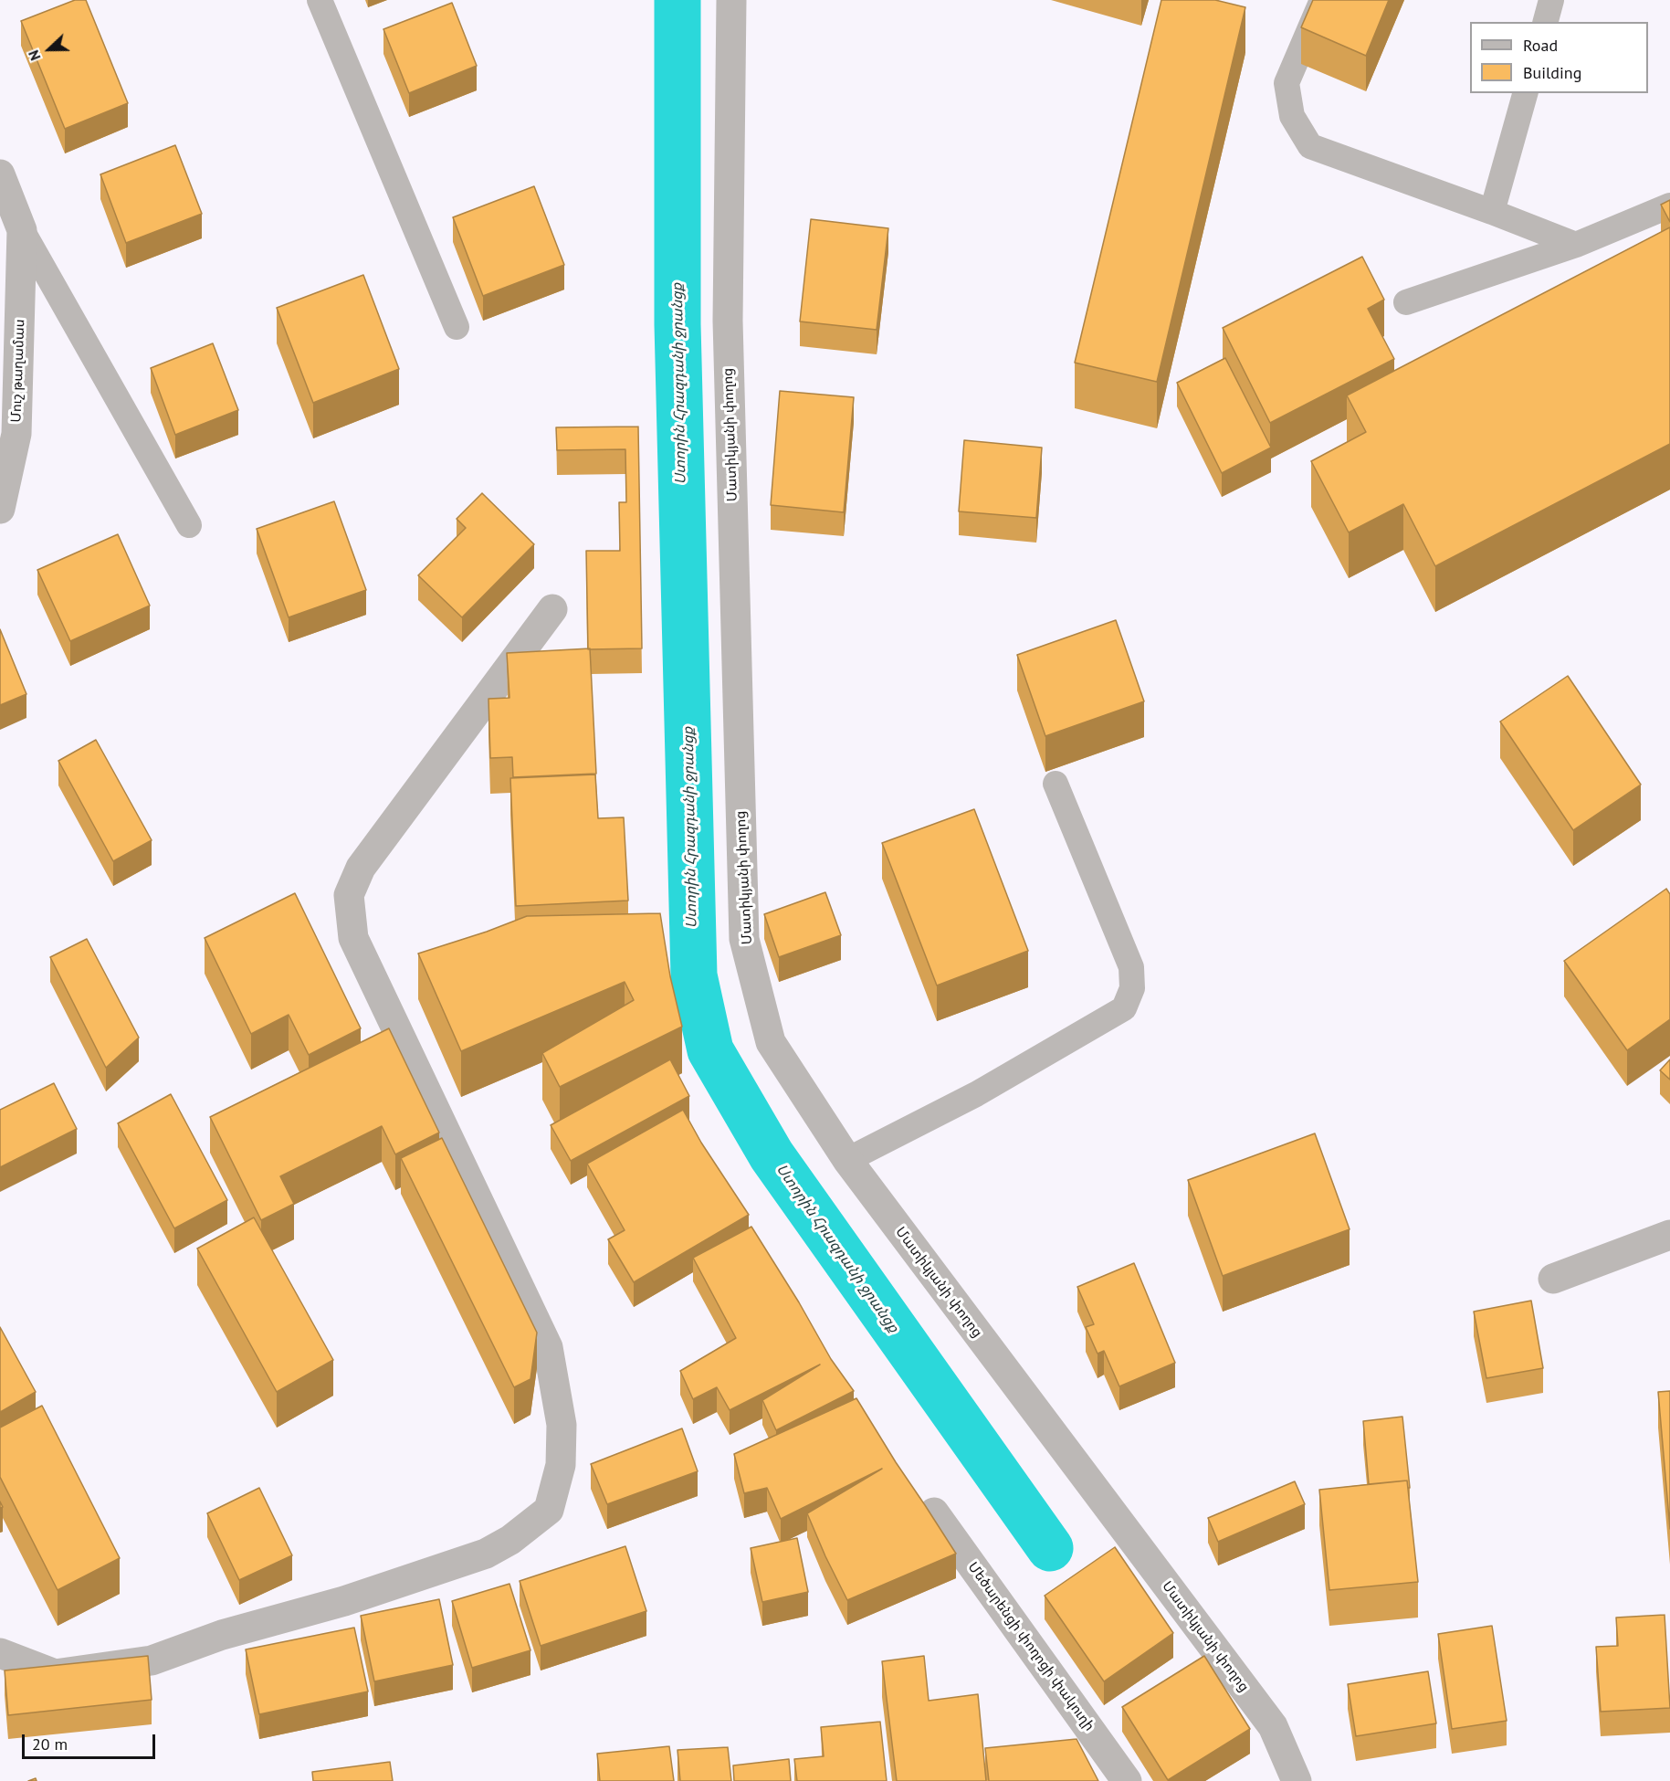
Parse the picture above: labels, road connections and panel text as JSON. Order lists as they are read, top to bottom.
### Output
{
  "streets": {
    "street": ["Մուշ թաղամաս", "Մատիկյանի փողոց", "Մեծարենցի փողոցի փակուղի"]
  },
  "water": ["Ստորին Հրազդանի ջրանցք"],
  "legend": ["Road", "Building"],
  "scale_bar": "20 m",
  "north": "left"
}
